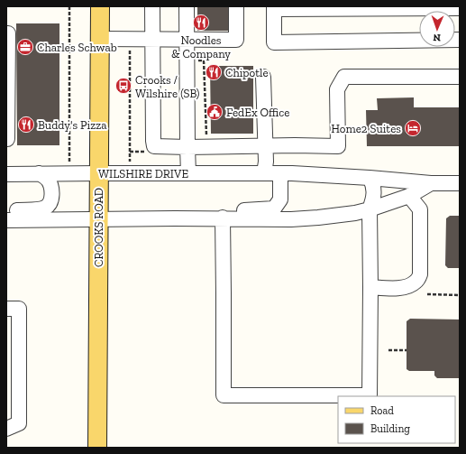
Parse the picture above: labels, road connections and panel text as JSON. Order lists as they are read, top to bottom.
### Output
{
  "streets": {
    "main road": ["CROOKS ROAD"],
    "street": ["WILSHIRE DRIVE"]
  },
  "crossings": [
    ["WILSHIRE DRIVE", "CROOKS ROAD"]
  ],
  "places": {
    "restaurant": ["Noodles & Company", "Chipotle", "Buddy's Pizza"],
    "office": ["Charles Schwab"],
    "bus stop": ["Crooks / Wilshire (SB)"],
    "public building": ["FedEx Office"],
    "hotel": ["Home2 Suites"]
  },
  "legend": ["Road", "Building"],
  "north": "bottom"
}
